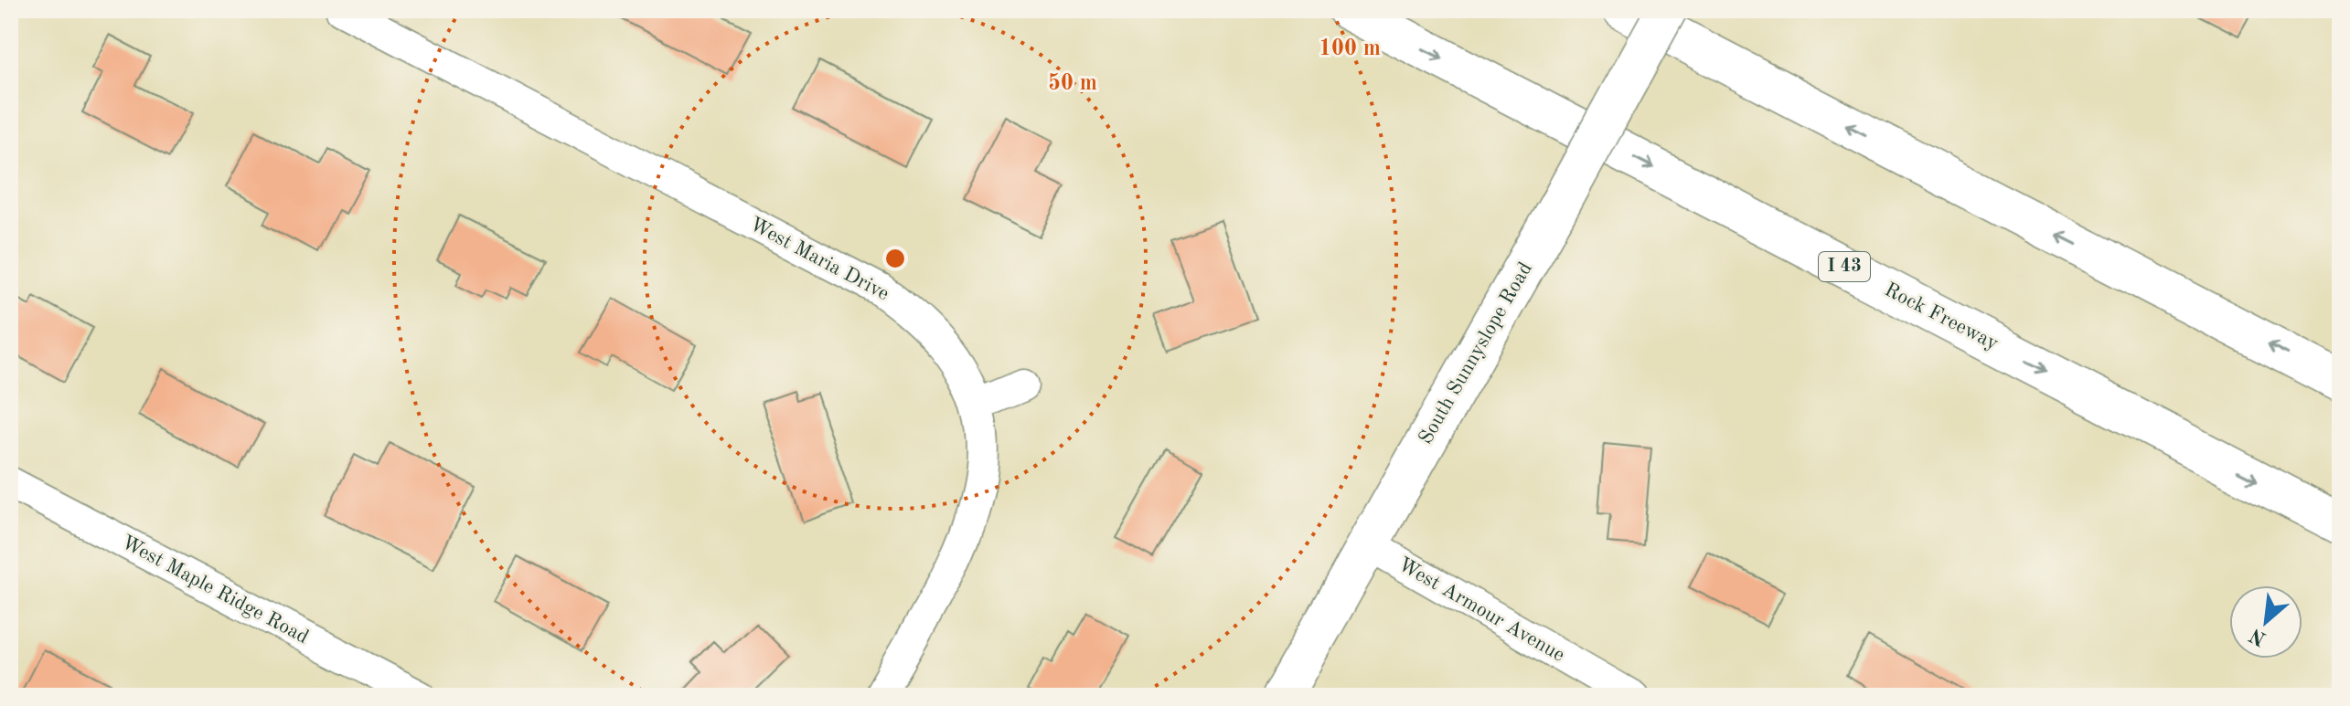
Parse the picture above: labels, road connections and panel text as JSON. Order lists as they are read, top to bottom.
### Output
{
  "streets": {
    "main road": ["I 43", "Rock Freeway", "South Sunnyslope Road"],
    "street": ["West Maria Drive", "West Maple Ridge Road", "West Armour Avenue"]
  },
  "crossings": [
    ["South Sunnyslope Road", "West Armour Avenue"]
  ],
  "north": "bottom left",
  "rings": ["100 m", "50 m"]
}
